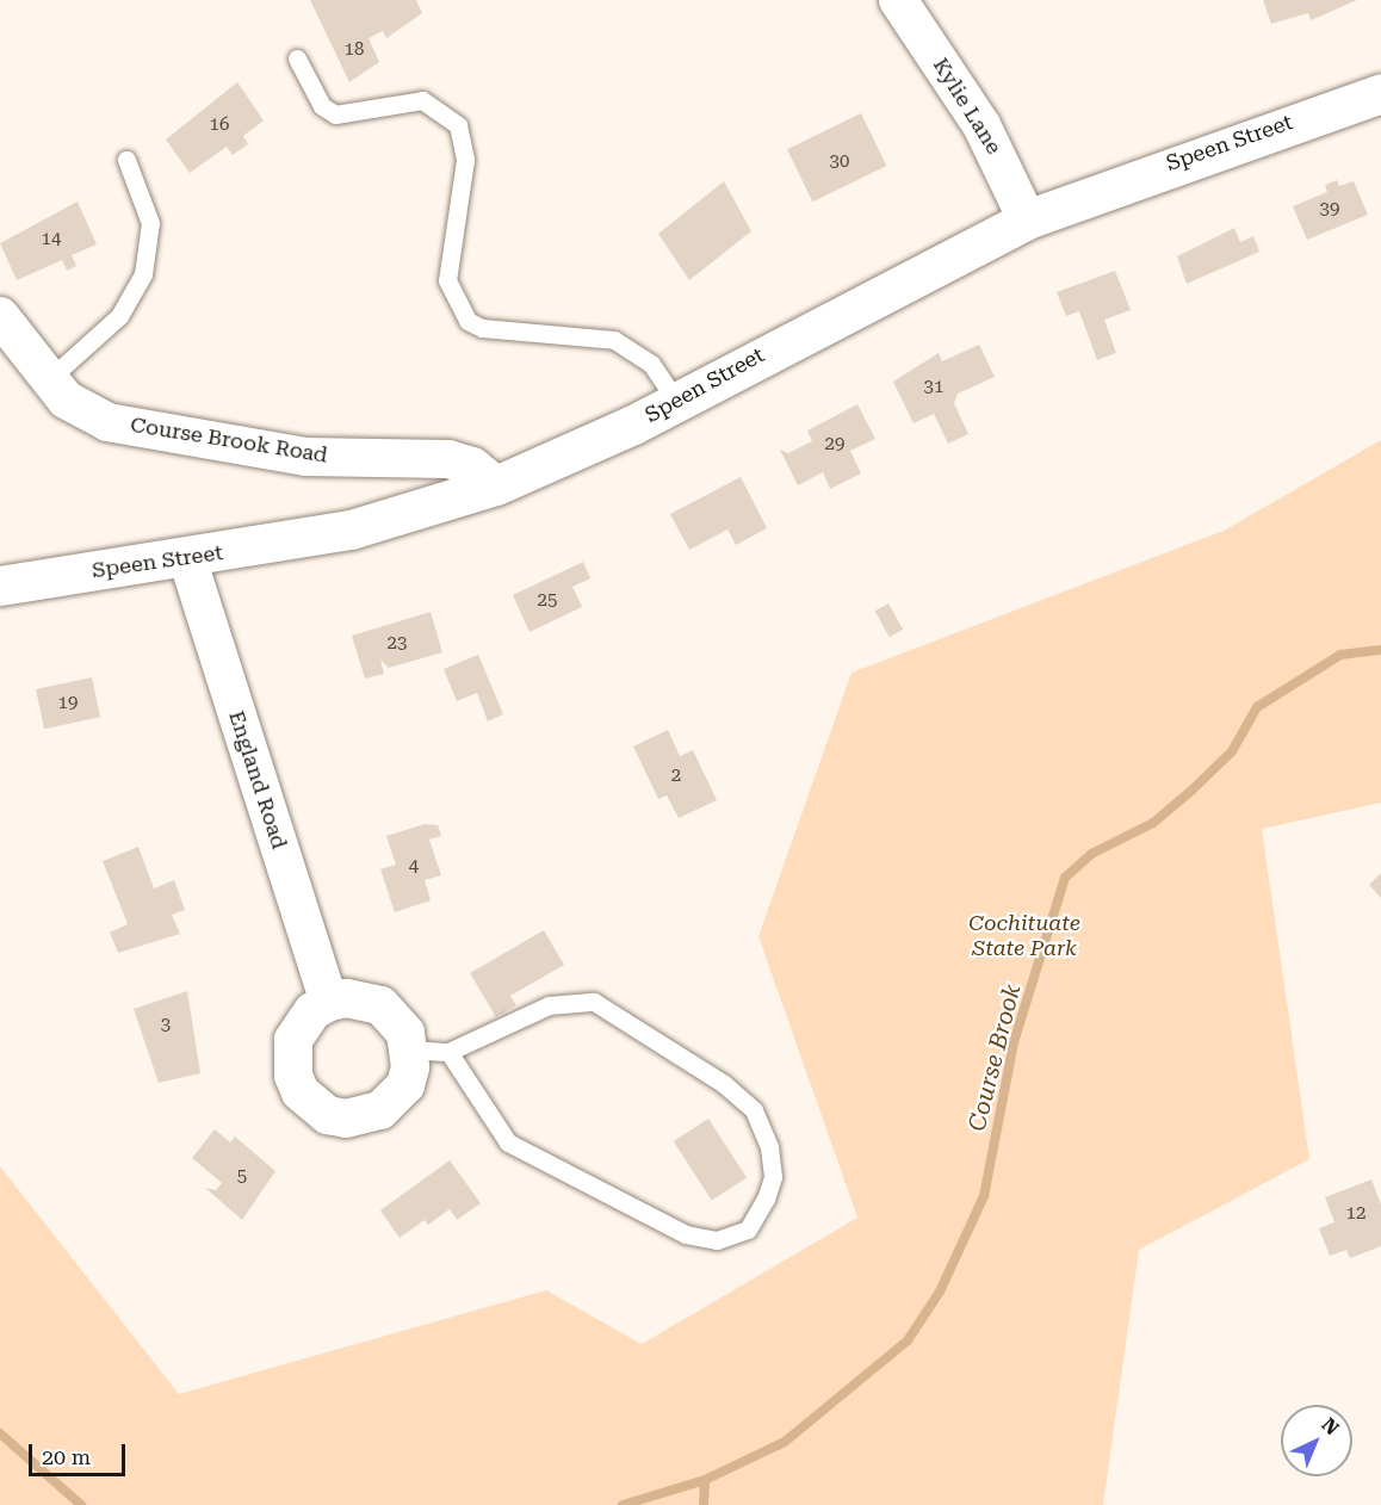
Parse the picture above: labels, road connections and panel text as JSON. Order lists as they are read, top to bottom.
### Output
{
  "streets": {
    "street": [
      "Kylie Lane",
      "Speen Street",
      "Course Brook Road",
      "England Road"
    ]
  },
  "crossings": [
    ["Kylie Lane", "Speen Street"],
    ["Speen Street", "Course Brook Road"],
    ["Speen Street", "England Road"]
  ],
  "water": ["Course Brook"],
  "parks": ["Cochituate State Park"],
  "house_numbers": [
    "18",
    "16",
    "30",
    "39",
    "14",
    "31",
    "29",
    "25",
    "23",
    "19",
    "2",
    "4",
    "3",
    "5",
    "12"
  ],
  "scale_bar": "20 m",
  "north": "top right"
}
